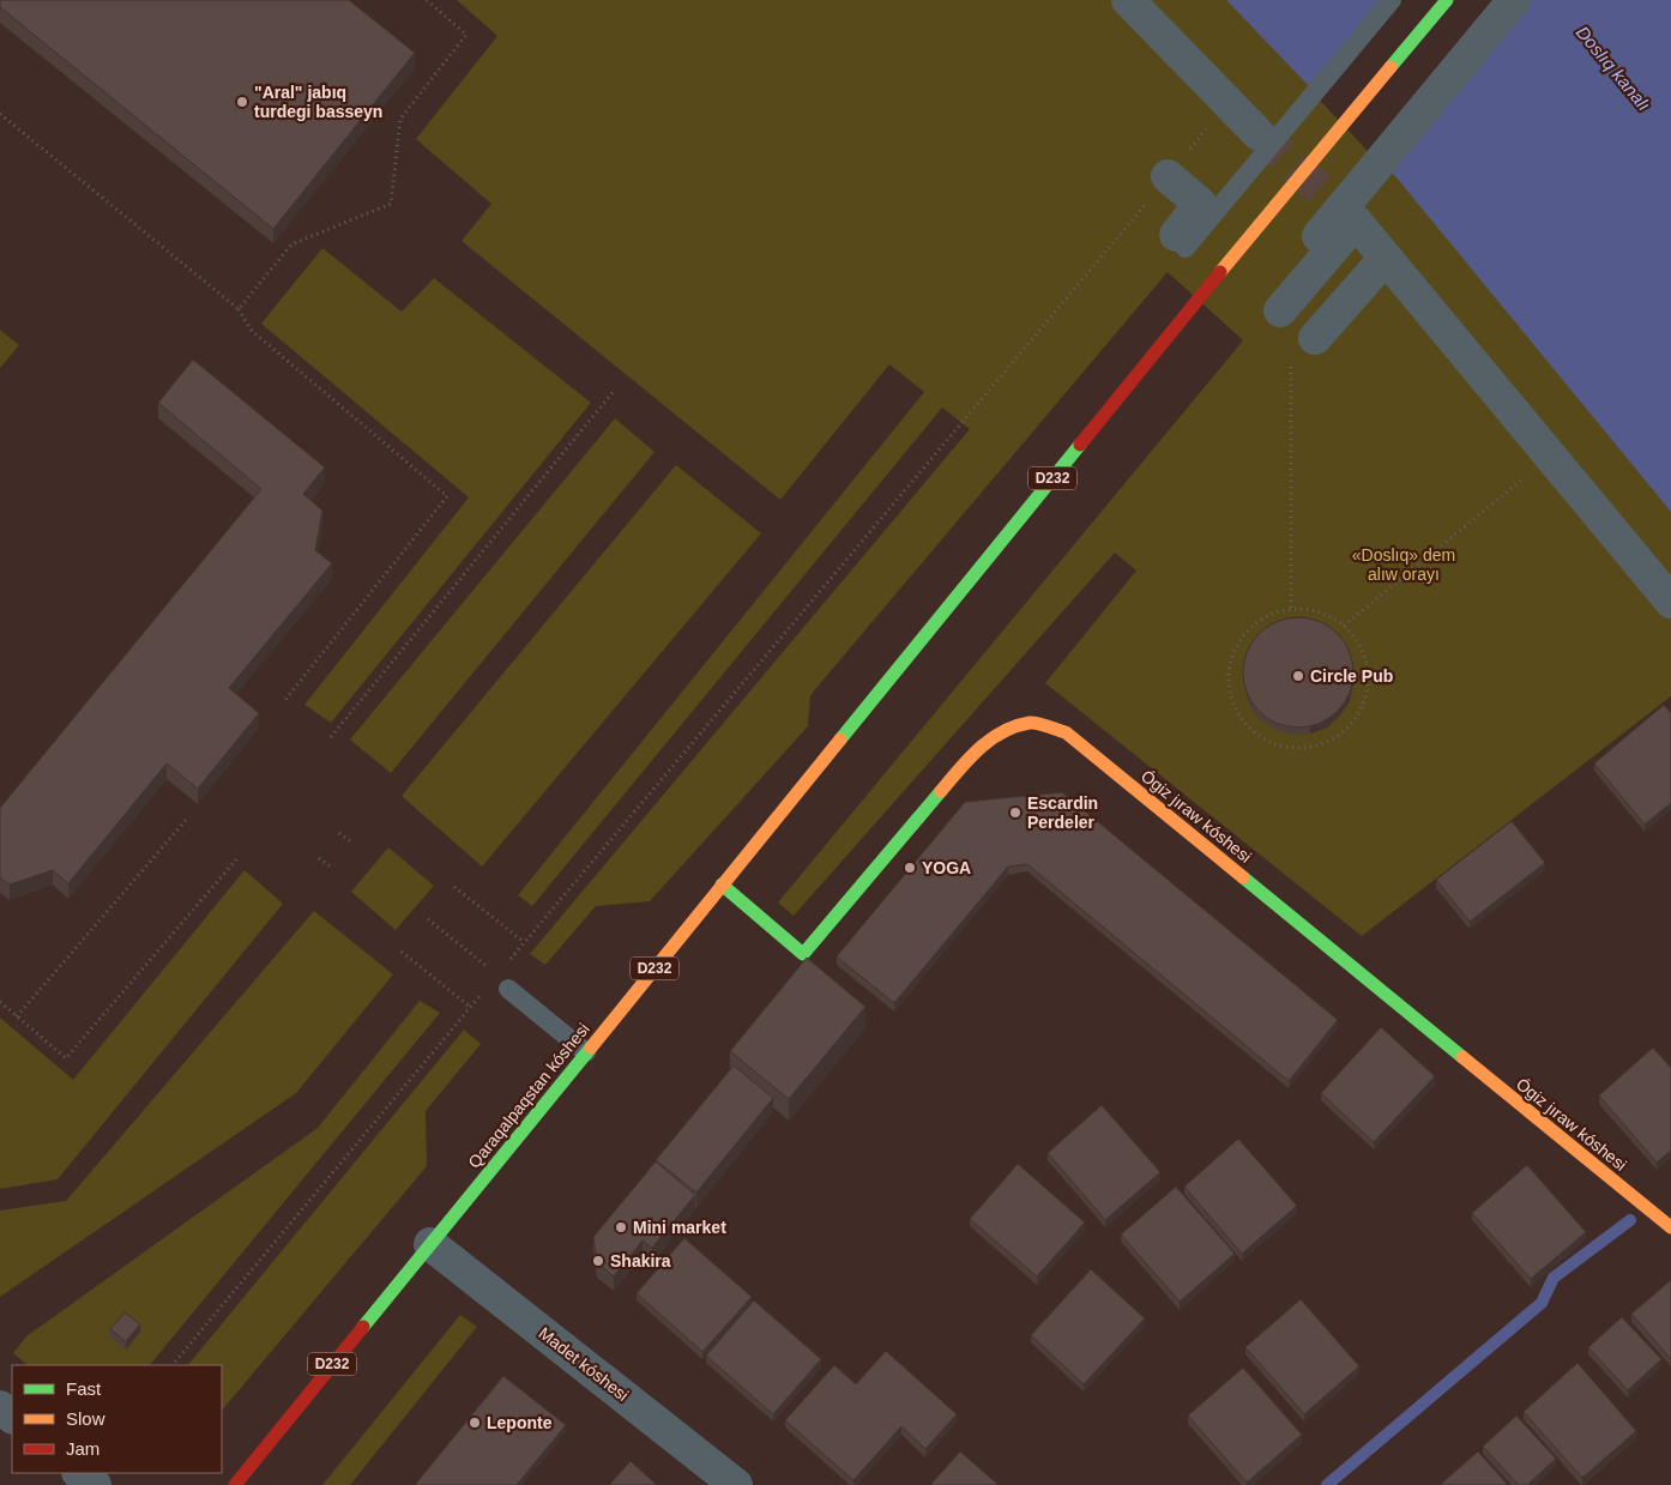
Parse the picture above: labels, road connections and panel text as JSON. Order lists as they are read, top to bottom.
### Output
{
  "streets": {
    "main road": ["D232", "Ógiz jıraw kóshesi", "Qaraqalpaqstan kóshesi"],
    "street": ["Madet kóshesi"]
  },
  "crossings": [
    ["Ógiz jıraw kóshesi", "Qaraqalpaqstan kóshesi"],
    ["Qaraqalpaqstan kóshesi", "Madet kóshesi"]
  ],
  "water": ["Doslıq kanalı"],
  "parks": ["«Doslıq» dem alıw orayı"],
  "places": [
    "\"Aral\" jabıq turdegi basseyn",
    "Circle Pub",
    "Escardin Perdeler",
    "YOGA",
    "Mini market",
    "Shakira",
    "Leponte"
  ],
  "legend": ["Fast", "Slow", "Jam"]
}
